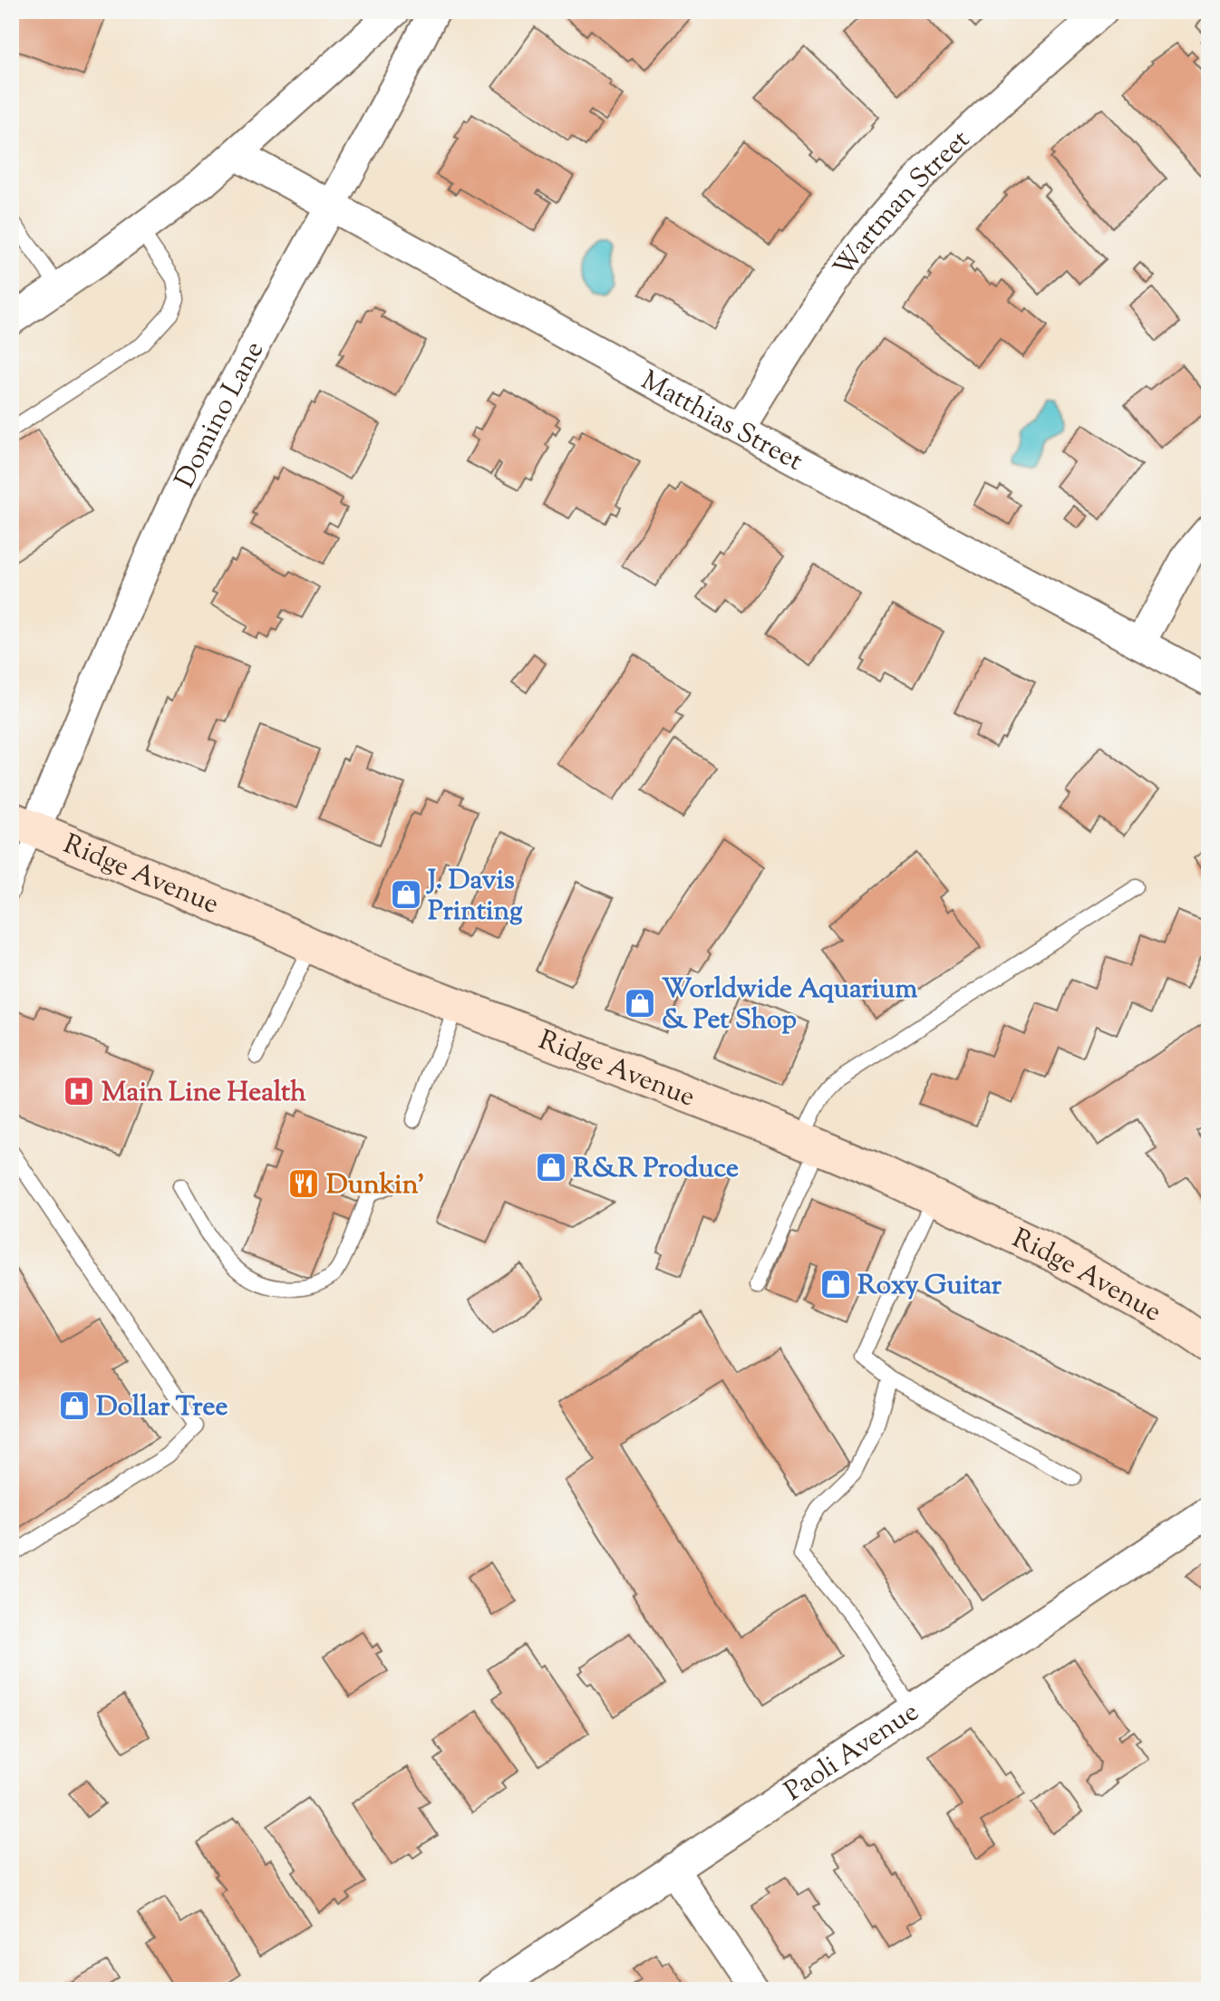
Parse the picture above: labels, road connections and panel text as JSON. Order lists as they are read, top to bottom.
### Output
{
  "streets": {
    "main road": ["Ridge Avenue"],
    "street": [
      "Wartman Street",
      "Domino Lane",
      "Matthias Street",
      "Paoli Avenue"
    ]
  },
  "crossings": [
    ["Wartman Street", "Matthias Street"],
    ["Domino Lane", "Matthias Street"],
    ["Domino Lane", "Ridge Avenue"]
  ],
  "places": {
    "shop": [
      "J. Davis Printing",
      "Worldwide Aquarium & Pet Shop",
      "R&R Produce",
      "Roxy Guitar",
      "Dollar Tree"
    ],
    "hospital": ["Main Line Health"],
    "restaurant": ["Dunkin'"]
  }
}
